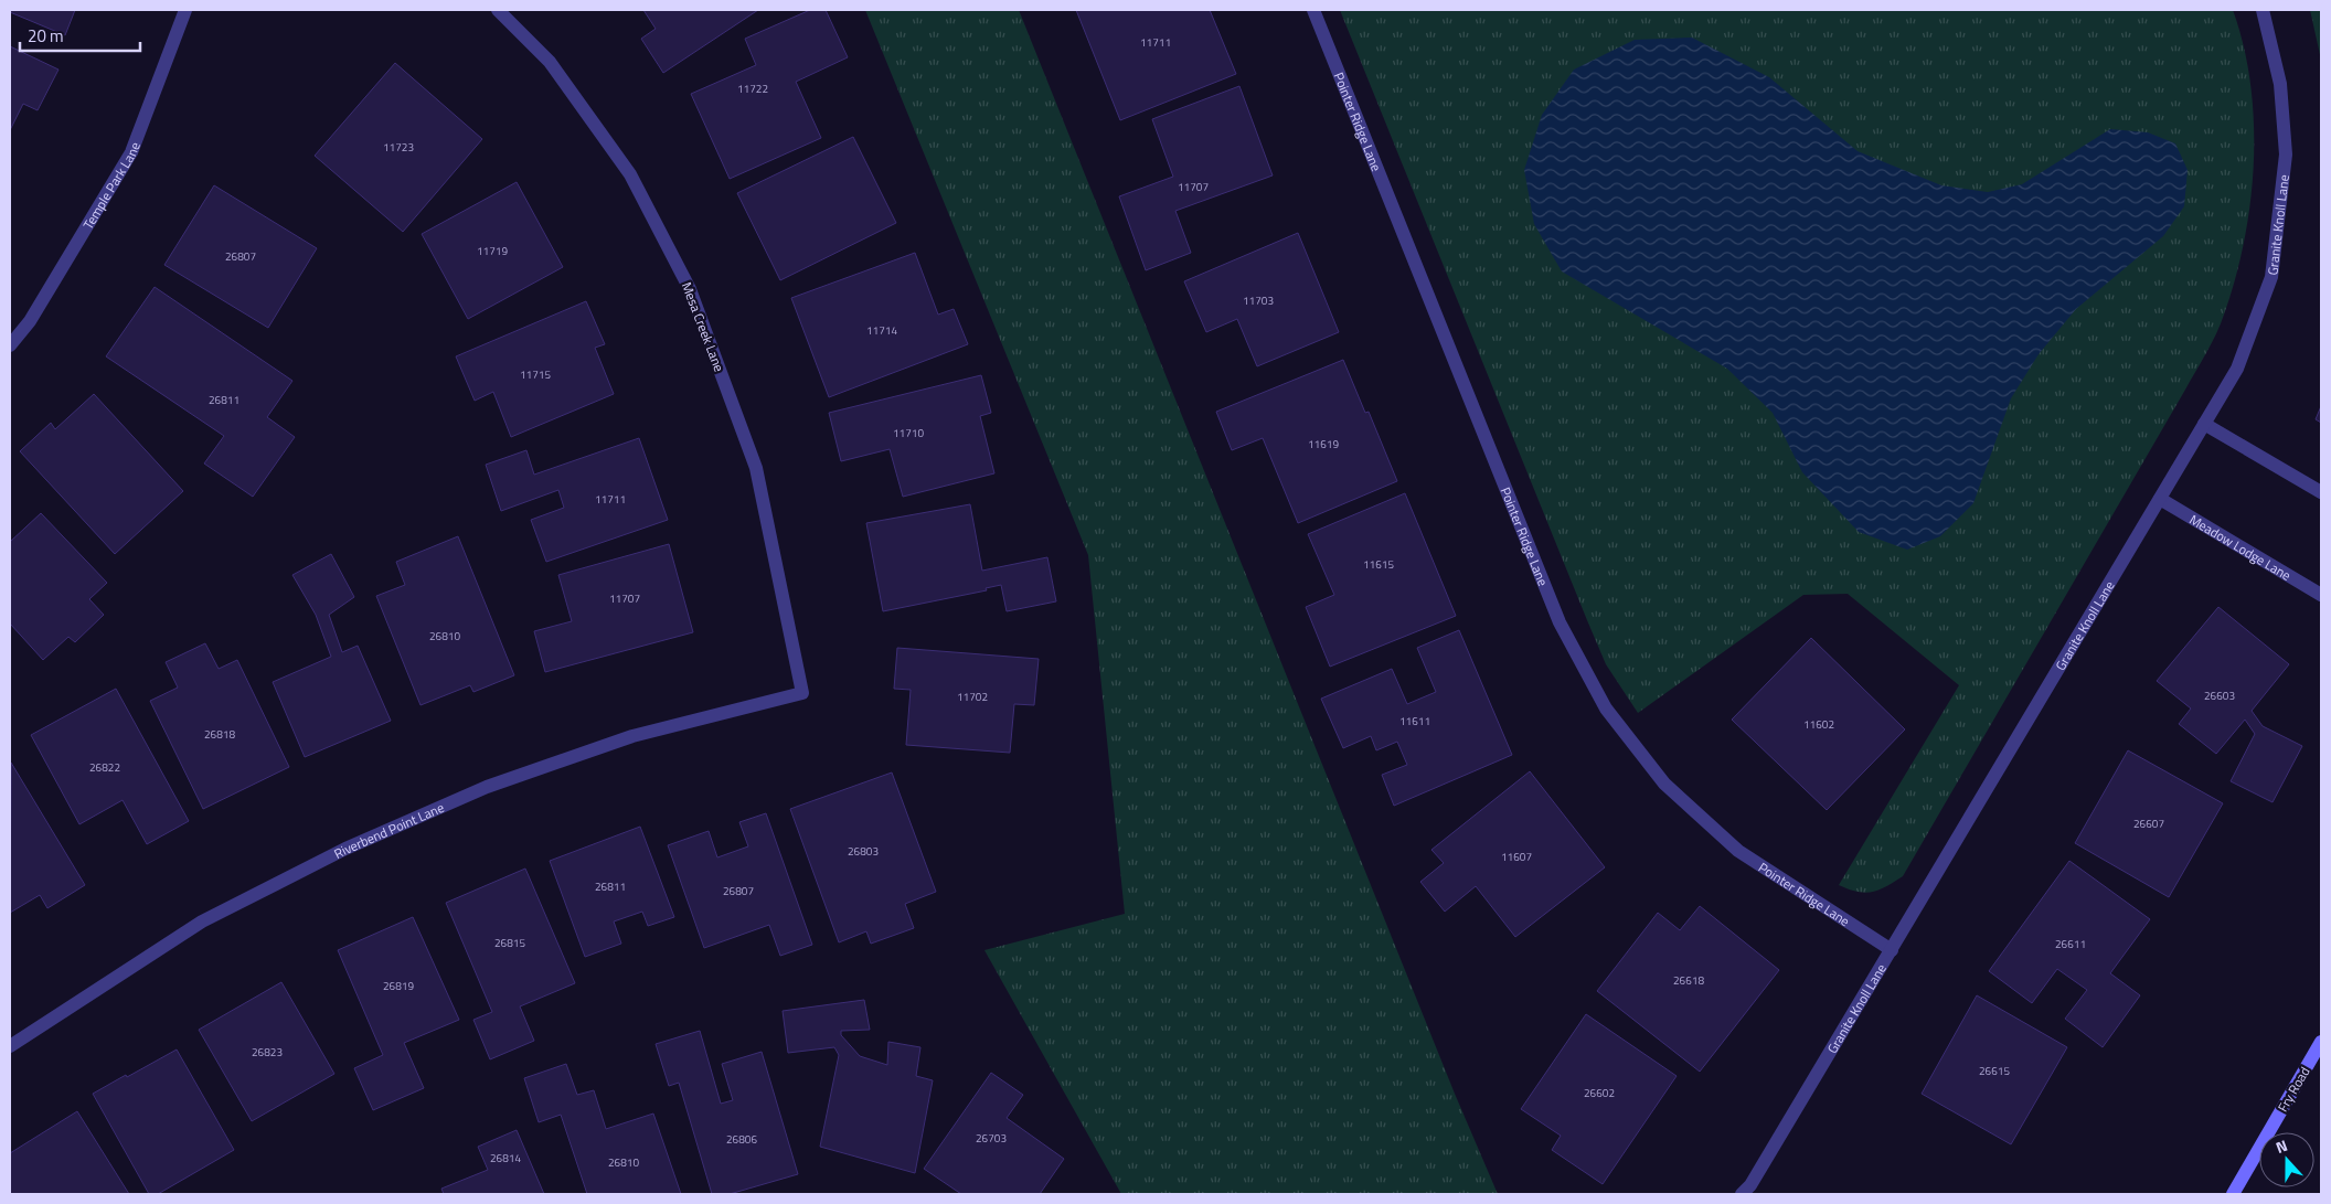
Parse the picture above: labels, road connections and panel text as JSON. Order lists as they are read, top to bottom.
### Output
{
  "streets": {
    "main road": ["Fry Road"],
    "street": [
      "Pointer Ridge Lane",
      "Temple Park Lane",
      "Granite Knoll Lane",
      "Mesa Creek Lane",
      "Meadow Lodge Lane",
      "Riverbend Point Lane"
    ]
  },
  "crossings": [
    ["Pointer Ridge Lane", "Granite Knoll Lane"],
    ["Granite Knoll Lane", "Meadow Lodge Lane"],
    ["Mesa Creek Lane", "Riverbend Point Lane"]
  ],
  "house_numbers": [
    "11711",
    "11722",
    "11723",
    "11707",
    "11719",
    "26807",
    "11703",
    "11714",
    "11715",
    "26811",
    "11710",
    "11619",
    "11711",
    "11615",
    "11707",
    "26810",
    "26603",
    "11702",
    "11611",
    "11602",
    "26818",
    "26822",
    "26607",
    "26803",
    "11607",
    "26811",
    "26807",
    "26815",
    "26611",
    "26618",
    "26819",
    "26823",
    "26615",
    "26602",
    "26703",
    "26806",
    "26814",
    "26810"
  ],
  "scale_bar": "20 m",
  "north": "top"
}
